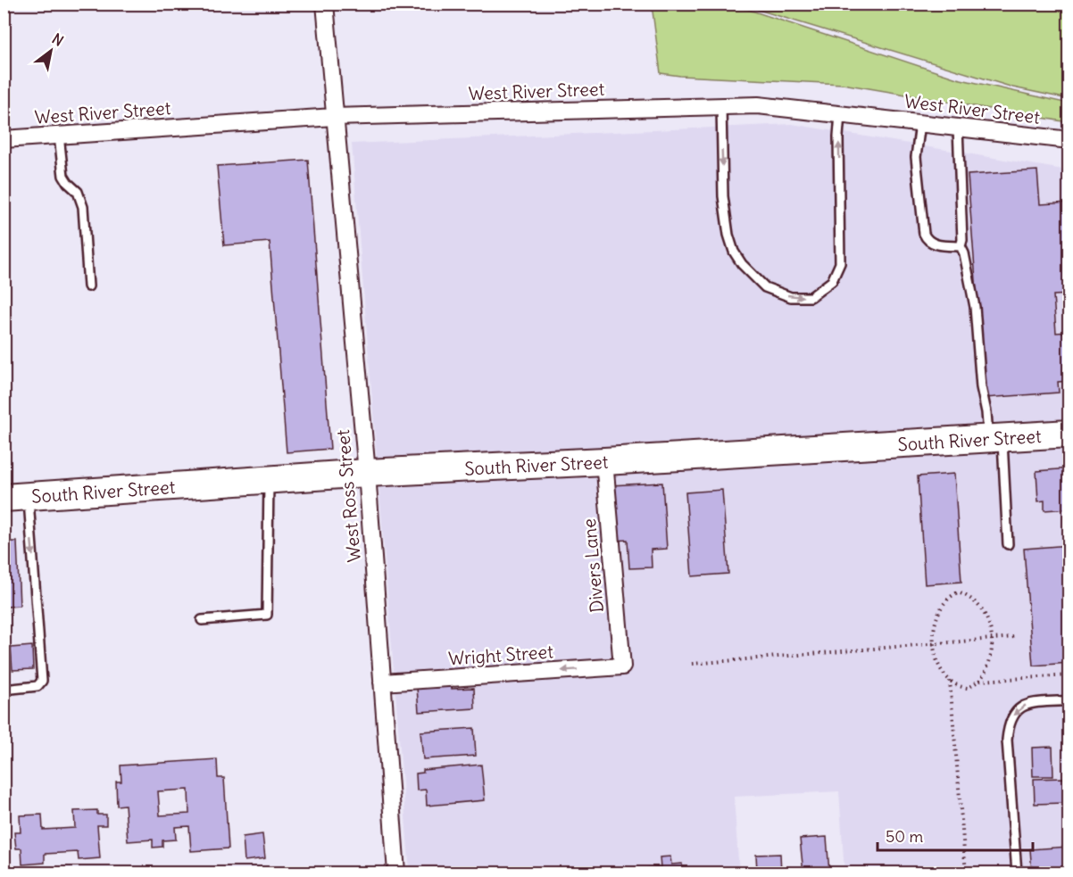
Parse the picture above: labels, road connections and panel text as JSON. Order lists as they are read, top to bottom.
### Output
{
  "streets": {
    "main road": ["South River Street"],
    "street": [
      "West River Street",
      "West Ross Street",
      "Divers Lane",
      "Wright Street"
    ]
  },
  "crossings": [
    ["West River Street", "West Ross Street"],
    ["South River Street", "West Ross Street"],
    ["South River Street", "Divers Lane"],
    ["West Ross Street", "Wright Street"],
    ["Divers Lane", "Wright Street"]
  ],
  "one_way": ["Wright Street"],
  "scale_bar": "50 m",
  "north": "top right"
}
